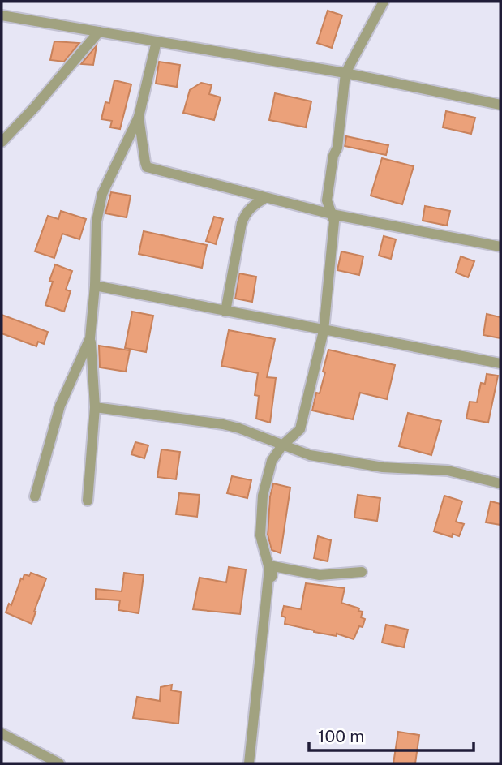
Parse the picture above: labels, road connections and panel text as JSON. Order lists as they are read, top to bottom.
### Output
{
  "scale_bar": "100 m"
}
